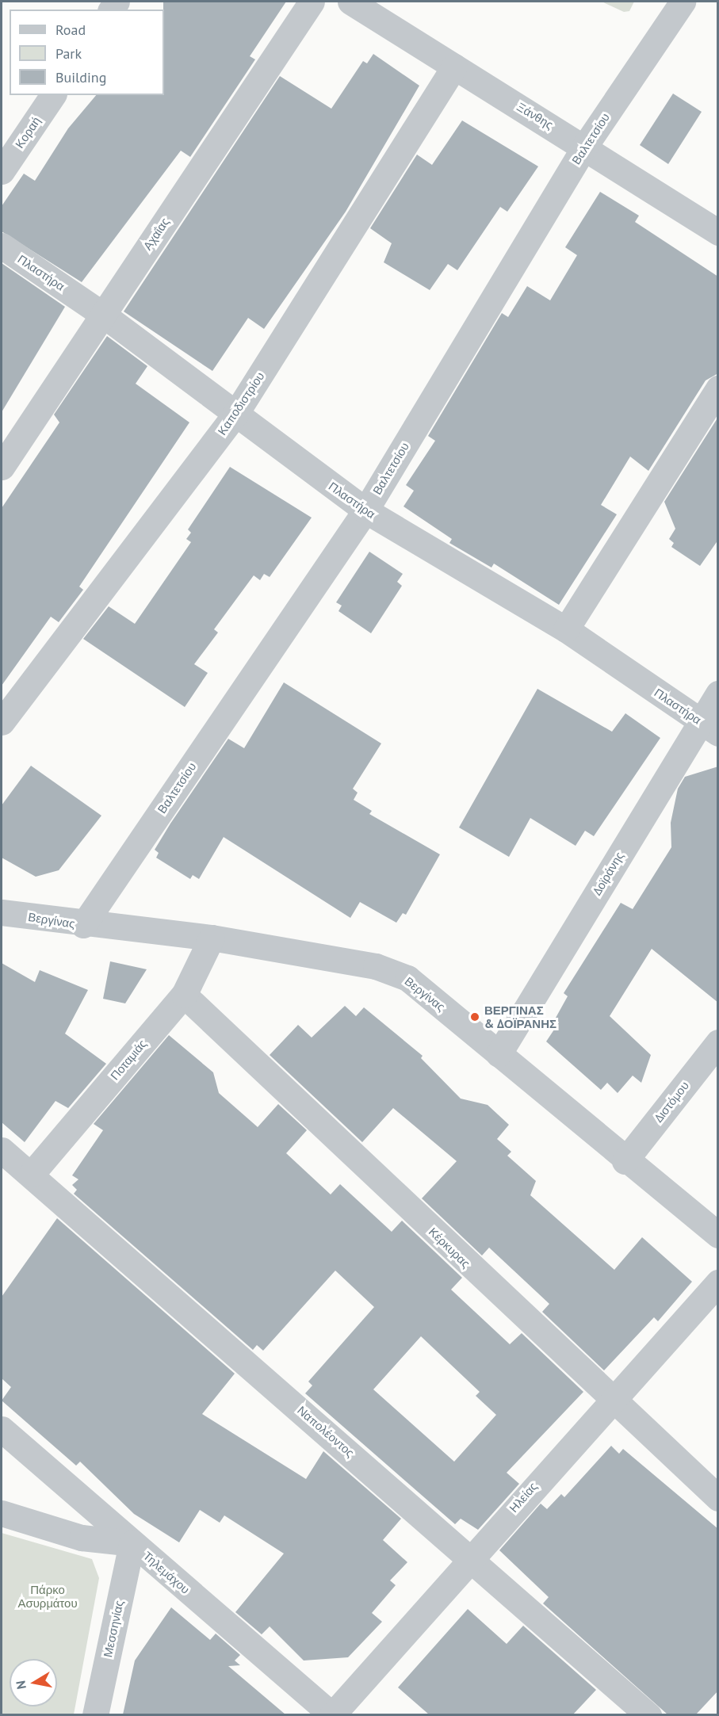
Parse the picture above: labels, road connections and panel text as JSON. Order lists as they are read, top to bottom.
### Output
{
  "streets": {
    "street": [
      "Ξάνθης",
      "Κοραή",
      "Βαλτετσίου",
      "Αχαΐας",
      "Πλαστήρα",
      "Καποδιστρίου",
      "Δοϊράνης",
      "Βεργίνας",
      "Ποταμιάς",
      "Διστόμου",
      "Κέρκυρας",
      "Ναπολέοντος",
      "Ηλείας",
      "Τηλεμάχου",
      "Μεσσηνίας"
    ]
  },
  "crossings": [
    ["Ξάνθης", "Βαλτετσίου"],
    ["Ξάνθης", "Καποδιστρίου"],
    ["Βαλτετσίου", "Πλαστήρα"],
    ["Βαλτετσίου", "Βεργίνας"],
    ["Αχαΐας", "Πλαστήρα"],
    ["Πλαστήρα", "Καποδιστρίου"],
    ["Πλαστήρα", "Δοϊράνης"],
    ["Δοϊράνης", "Βεργίνας"],
    ["Βεργίνας", "Ποταμιάς"],
    ["Βεργίνας", "Διστόμου"],
    ["Ποταμιάς", "Κέρκυρας"],
    ["Ποταμιάς", "Ναπολέοντος"],
    ["Κέρκυρας", "Ηλείας"],
    ["Ναπολέοντος", "Ηλείας"],
    ["Ηλείας", "Τηλεμάχου"],
    ["Τηλεμάχου", "Μεσσηνίας"]
  ],
  "parks": ["Πάρκο Ασυρμάτου"],
  "places": ["ΒΕΡΓΙΝΑΣ & ΔΟΪΡΑΝΗΣ"],
  "legend": ["Road", "Park", "Building"],
  "north": "left"
}
